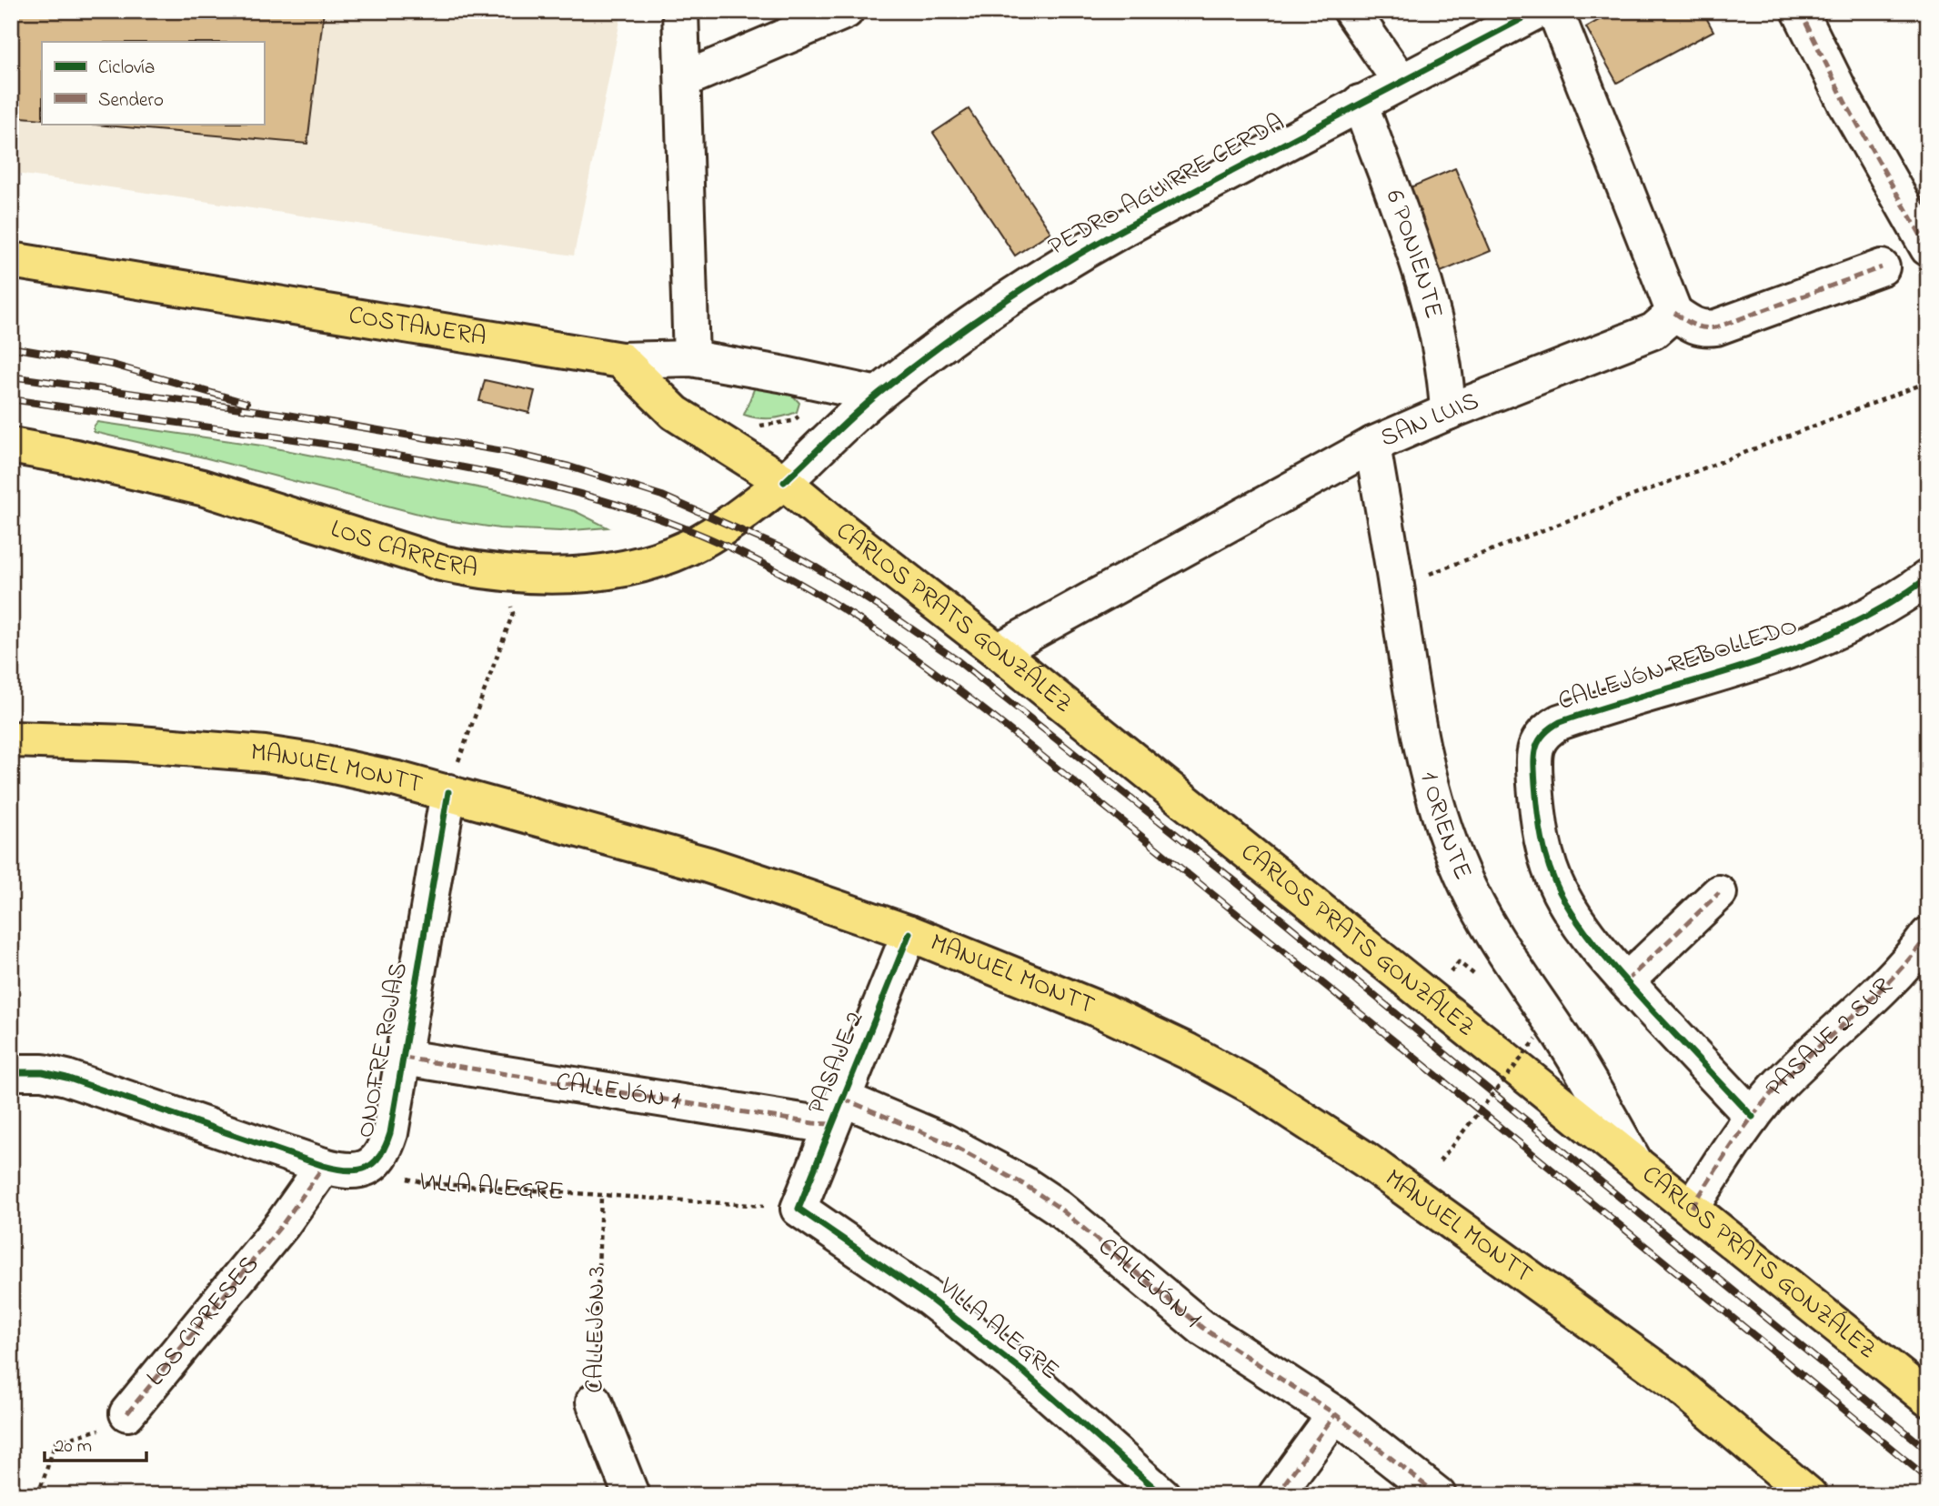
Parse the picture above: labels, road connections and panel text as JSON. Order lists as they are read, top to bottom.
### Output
{
  "streets": {
    "main road": [
      "COSTANERA",
      "LOS CARRERA",
      "CARLOS PRATS GONZÁLEZ",
      "MANUEL MONTT"
    ],
    "street": [
      "PEDRO AGUIRRE CERDA",
      "6 PONIENTE",
      "SAN LUIS",
      "CALLEJÓN REBOLLEDO",
      "1 ORIENTE",
      "PASAJE 2 SUR",
      "ONOFRE ROJAS",
      "PASAJE 2",
      "CALLEJÓN 1",
      "VILLA ALEGRE",
      "LOS CIPRESES",
      "CALLEJÓN 3"
    ]
  },
  "crossings": [
    ["PEDRO AGUIRRE CERDA", "6 PONIENTE"],
    ["PEDRO AGUIRRE CERDA", "LOS CARRERA"],
    ["PEDRO AGUIRRE CERDA", "CARLOS PRATS GONZÁLEZ"],
    ["6 PONIENTE", "SAN LUIS"],
    ["SAN LUIS", "CARLOS PRATS GONZÁLEZ"],
    ["SAN LUIS", "1 ORIENTE"],
    ["LOS CARRERA", "CARLOS PRATS GONZÁLEZ"],
    ["CARLOS PRATS GONZÁLEZ", "1 ORIENTE"],
    ["CARLOS PRATS GONZÁLEZ", "PASAJE 2 SUR"],
    ["CALLEJÓN REBOLLEDO", "PASAJE 2 SUR"],
    ["MANUEL MONTT", "ONOFRE ROJAS"],
    ["MANUEL MONTT", "PASAJE 2"],
    ["ONOFRE ROJAS", "CALLEJÓN 1"],
    ["ONOFRE ROJAS", "VILLA ALEGRE"],
    ["ONOFRE ROJAS", "LOS CIPRESES"],
    ["PASAJE 2", "CALLEJÓN 1"],
    ["PASAJE 2", "VILLA ALEGRE"],
    ["VILLA ALEGRE", "CALLEJÓN 3"]
  ],
  "legend": ["Ciclovía", "Sendero"],
  "scale_bar": "20 m"
}
